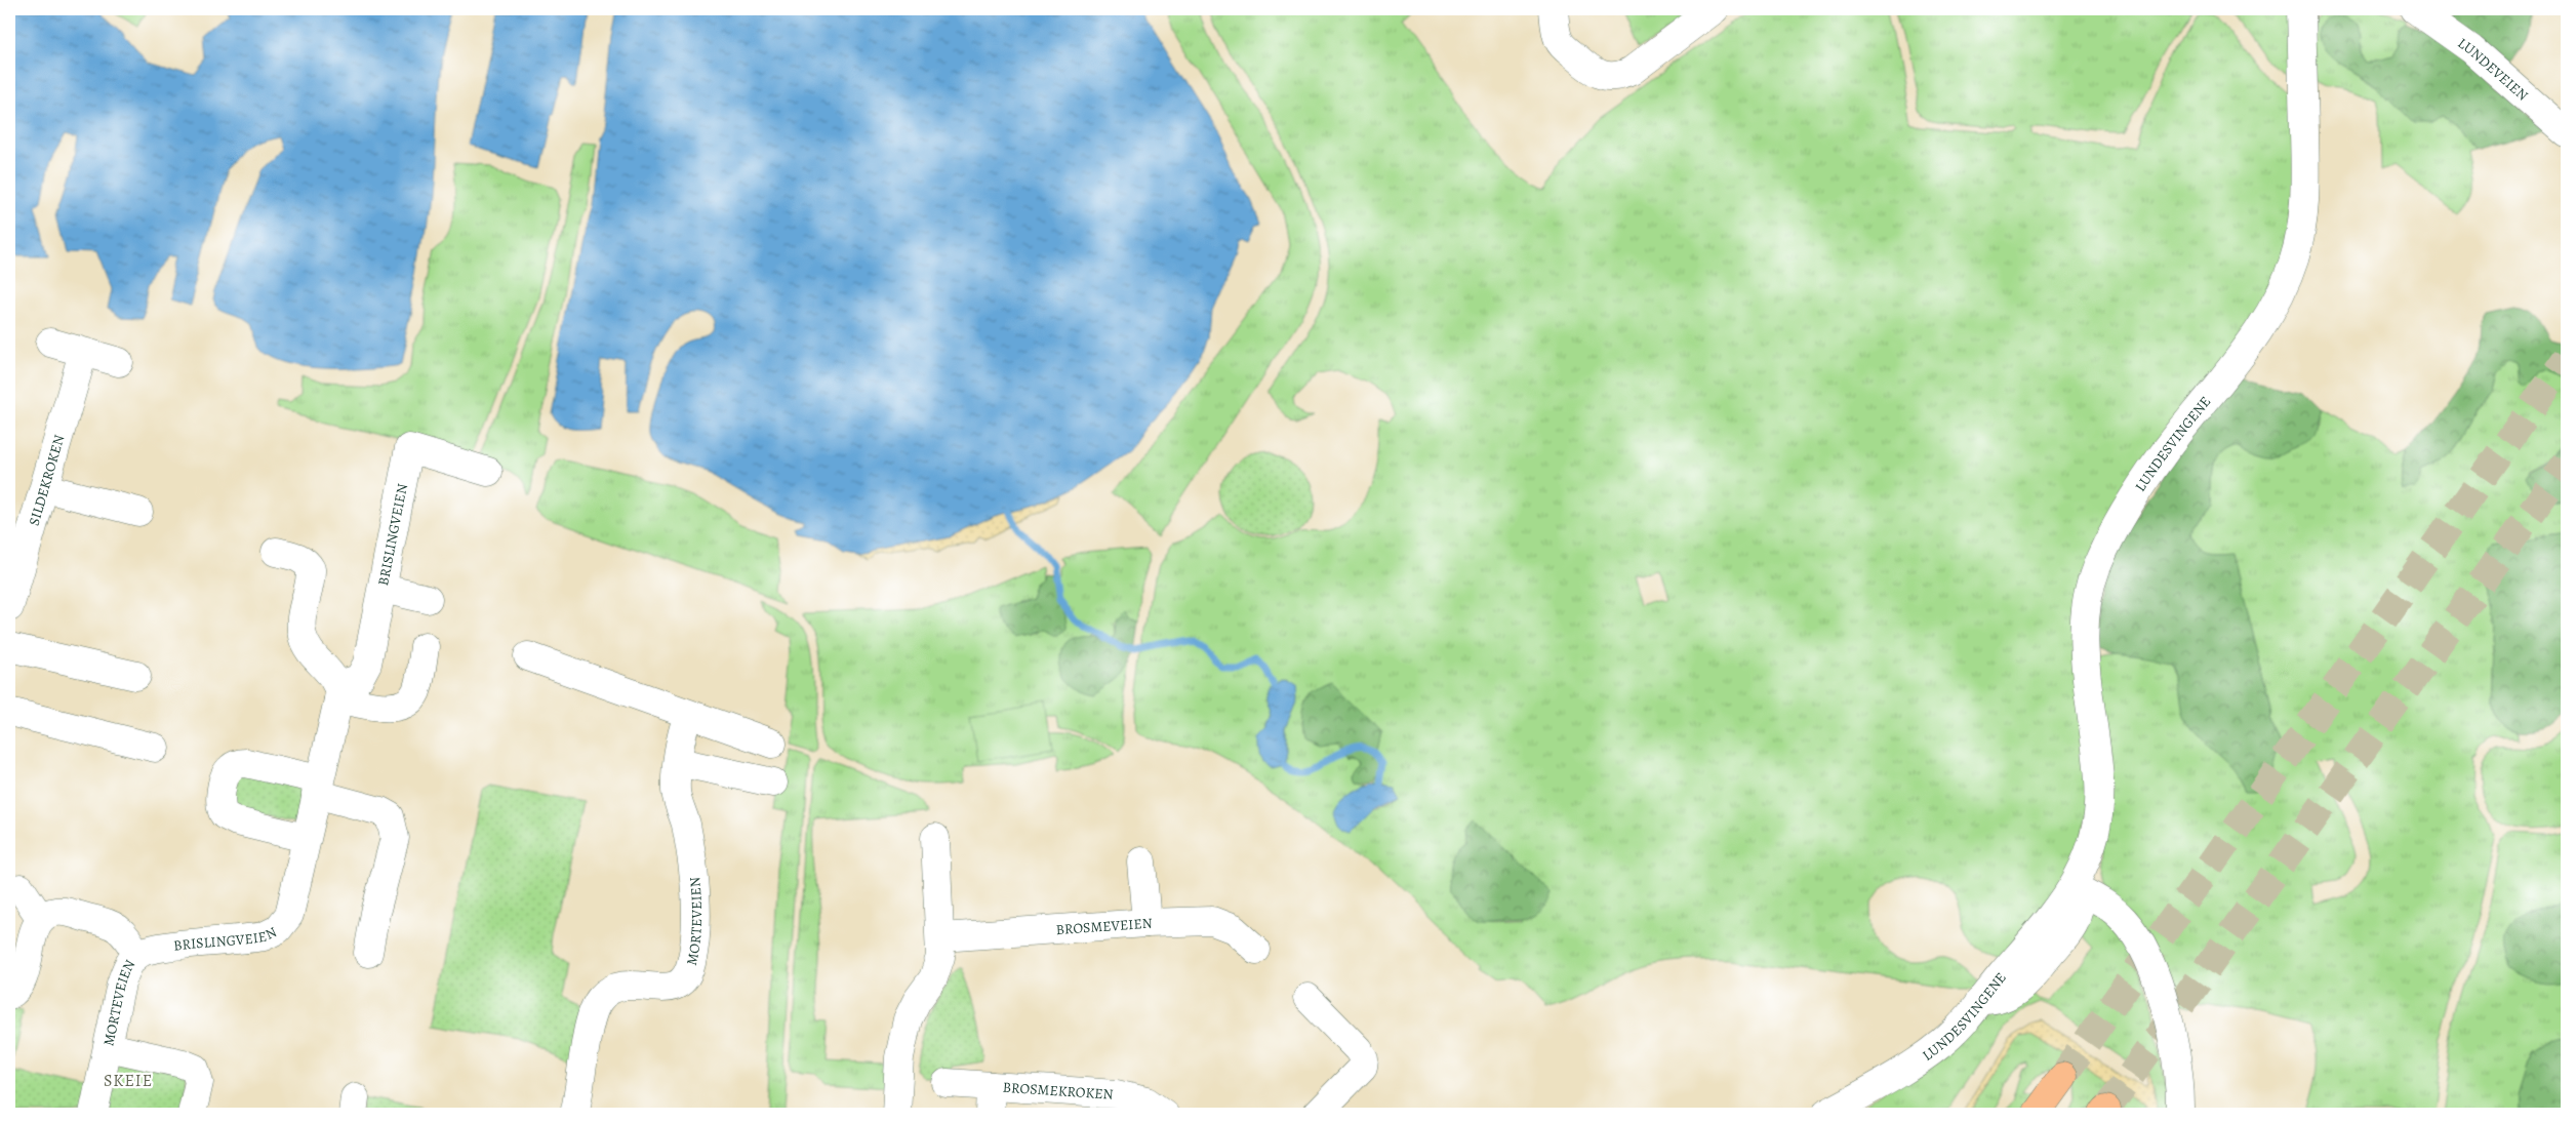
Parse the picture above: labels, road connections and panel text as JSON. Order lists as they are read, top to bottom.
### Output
{
  "streets": {
    "street": [
      "LUNDEVEIEN",
      "LUNDESVINGENE",
      "SILDEKROKEN",
      "BRISLINGVEIEN",
      "MORTEVEIEN",
      "BROSMEVEIEN",
      "BROSMEKROKEN"
    ]
  },
  "crossings": [
    ["BRISLINGVEIEN", "MORTEVEIEN"]
  ],
  "districts": ["SKEIE"]
}
